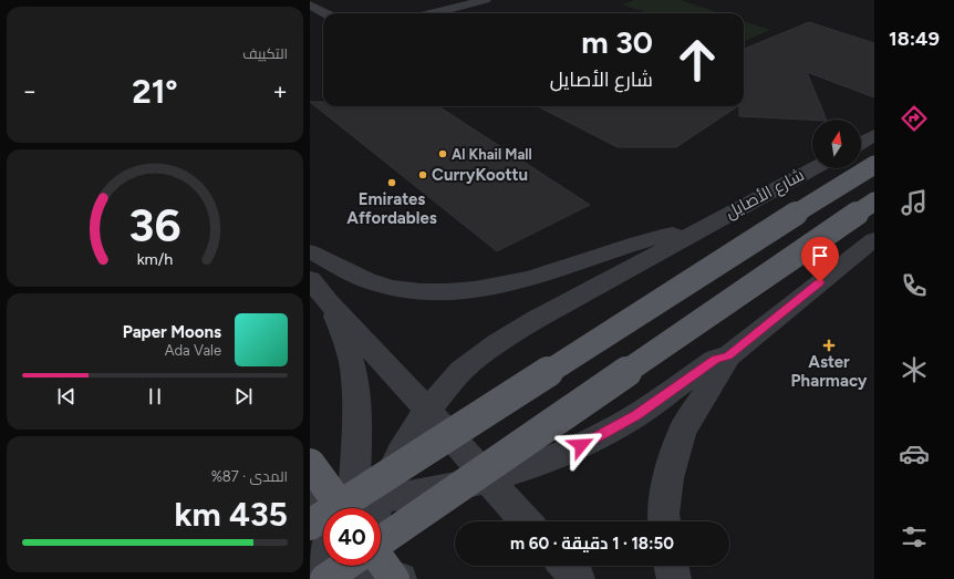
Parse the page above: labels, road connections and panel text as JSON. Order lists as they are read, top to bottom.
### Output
{
  "streets": {
    "street": ["شارع الأصايل"]
  },
  "places": {
    "other": ["Al Khail Mall", "CurryKoottu", "Emirates Affordables"],
    "health": ["Aster Pharmacy"]
  },
  "north": "top",
  "page": {
    "tabs": "18:49",
    "tile": [
      "التكييف",
      ["المدى · 87%", "435 km"]
    ],
    "turn": ["30 m", "شارع الأصايل"],
    "heat": ["−", "21°", "+"],
    "song": ["Paper Moons", "Ada Vale"],
    "limit": "40",
    "trip": "18:50 · 1 دقيقة · 60 m",
    "gauge": ["36", "km/h"]
  }
}
